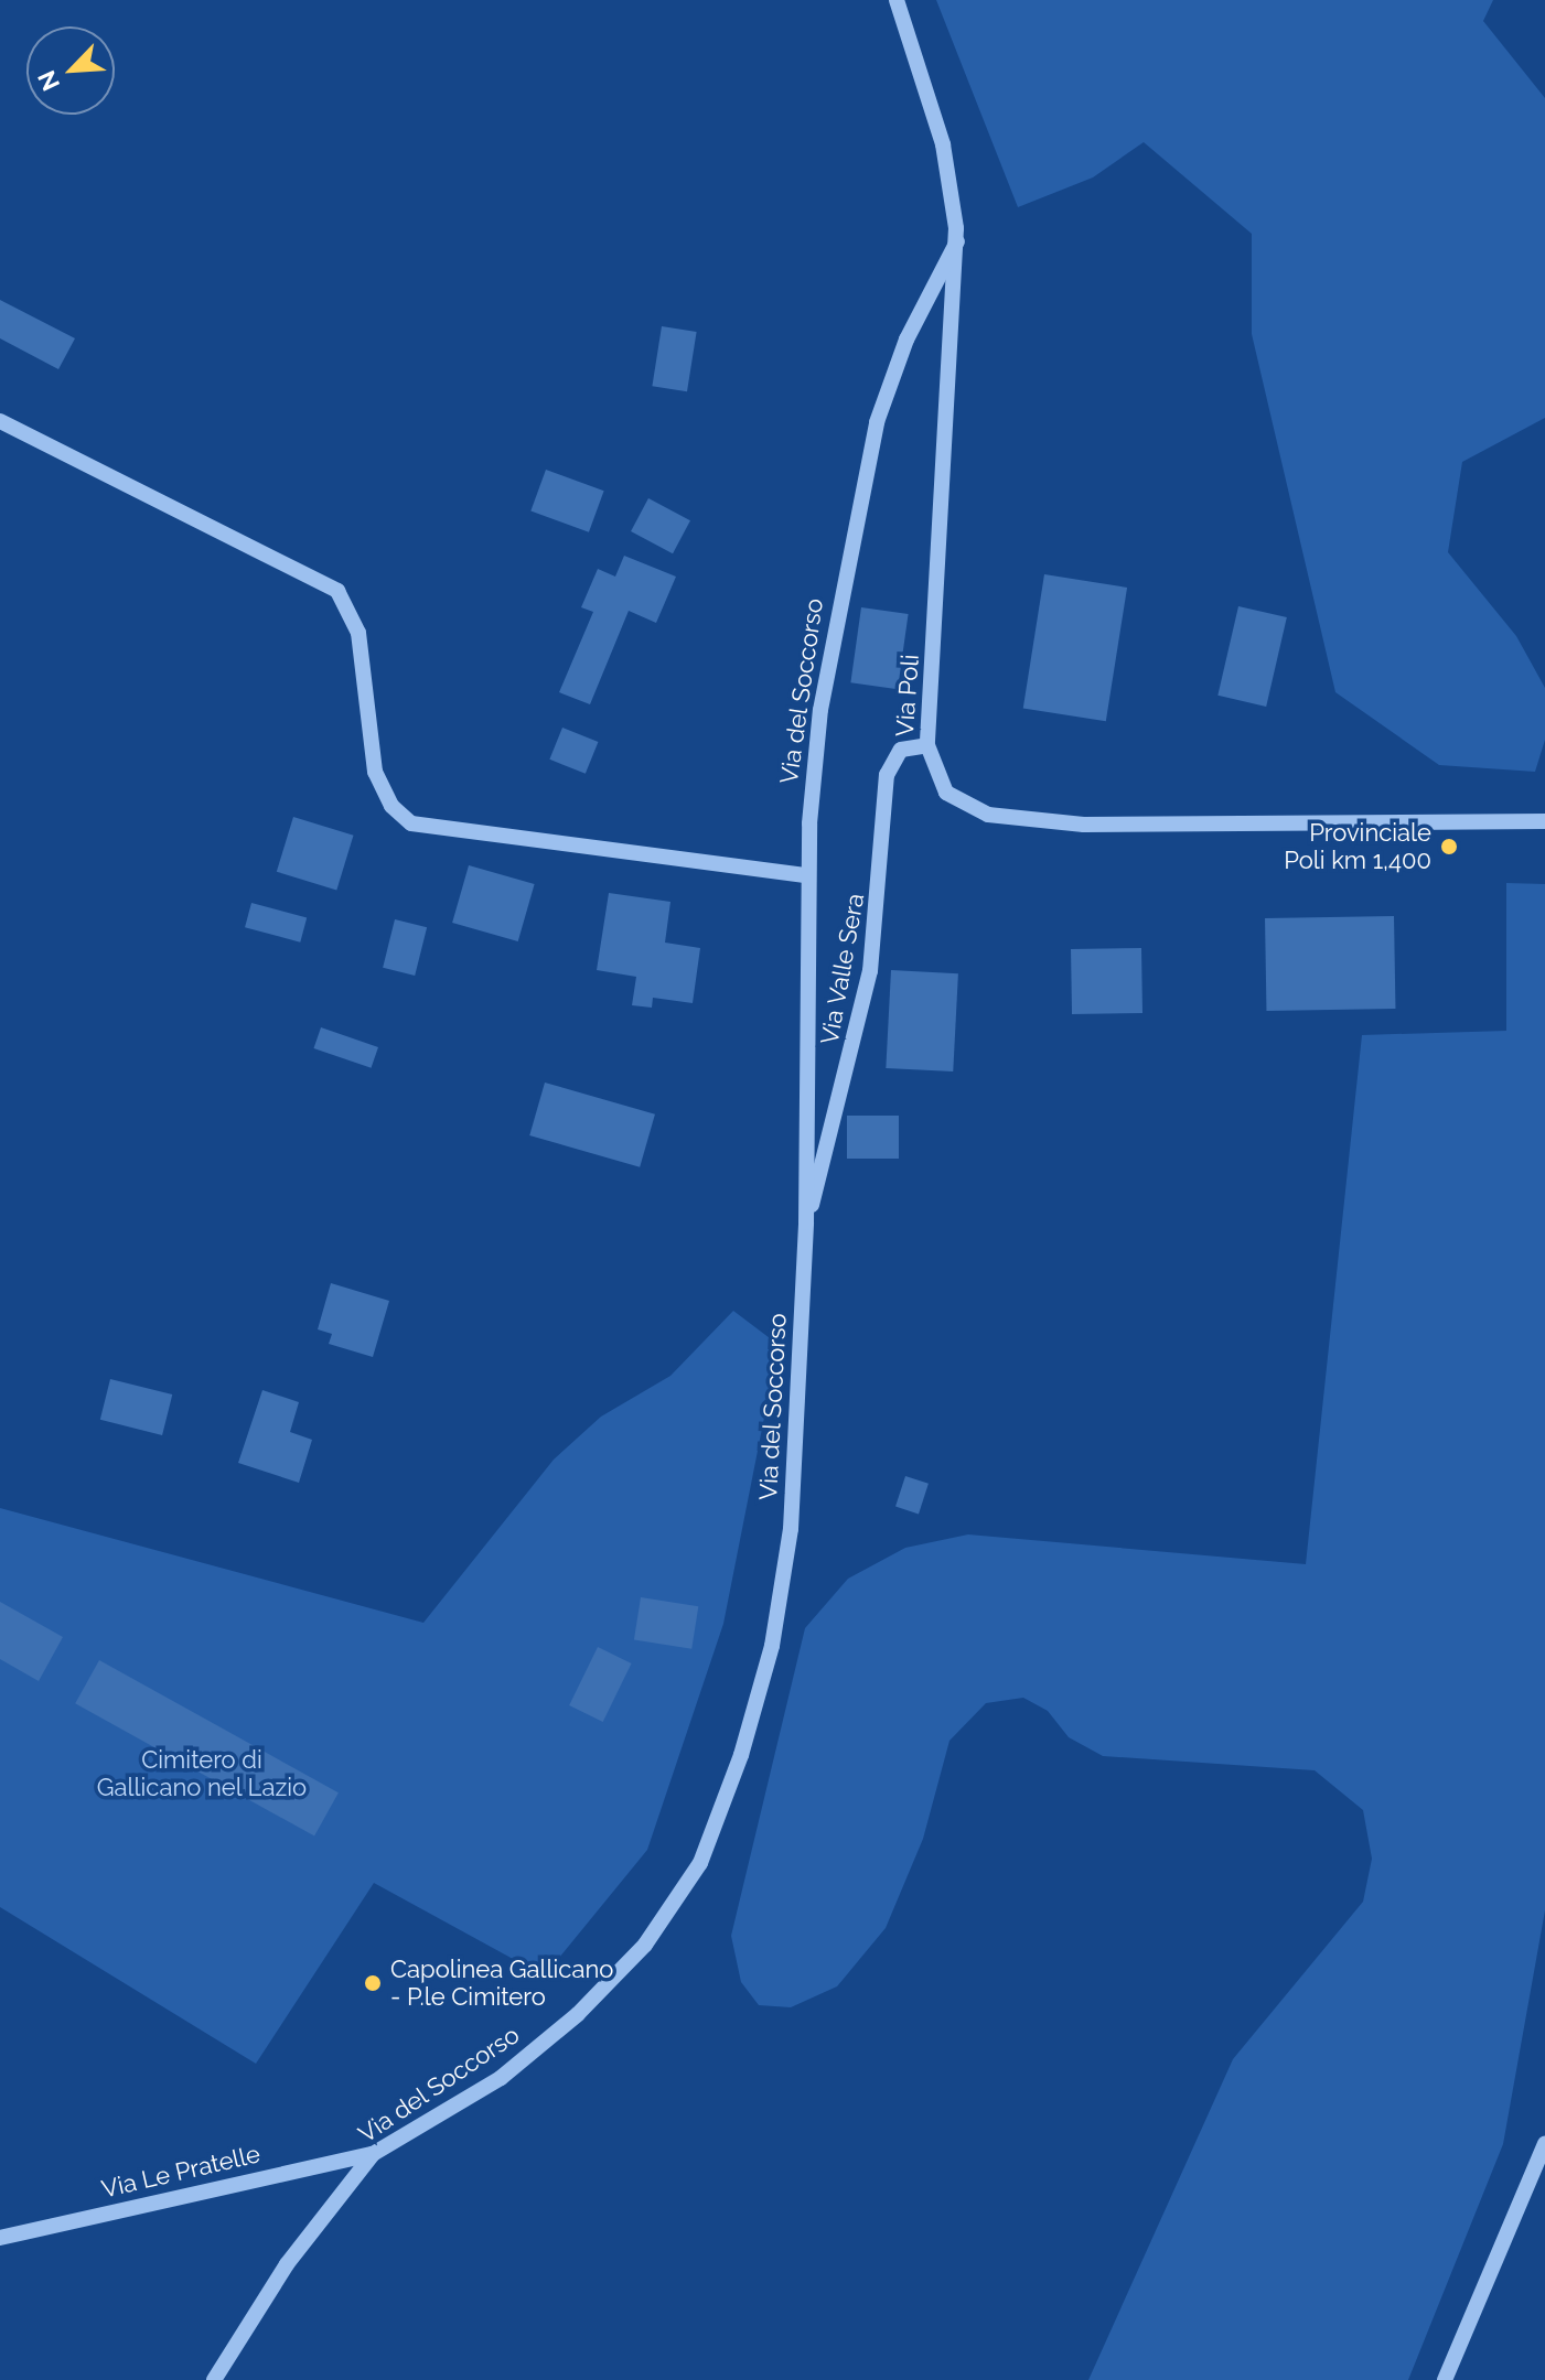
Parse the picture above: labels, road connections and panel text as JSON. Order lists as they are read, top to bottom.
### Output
{
  "streets": {
    "street": [
      "Via del Soccorso",
      "Via Poli",
      "Via Valle Sera",
      "Via Le Pratelle"
    ]
  },
  "crossings": [
    ["Via del Soccorso", "Via Poli"],
    ["Via del Soccorso", "Via Valle Sera"],
    ["Via del Soccorso", "Via Le Pratelle"],
    ["Via Poli", "Via Valle Sera"]
  ],
  "parks": ["Cimitero di Gallicano nel Lazio"],
  "places": ["Provinciale Poli km 1,400", "Capolinea Gallicano - P.le Cimitero"],
  "north": "bottom left"
}
